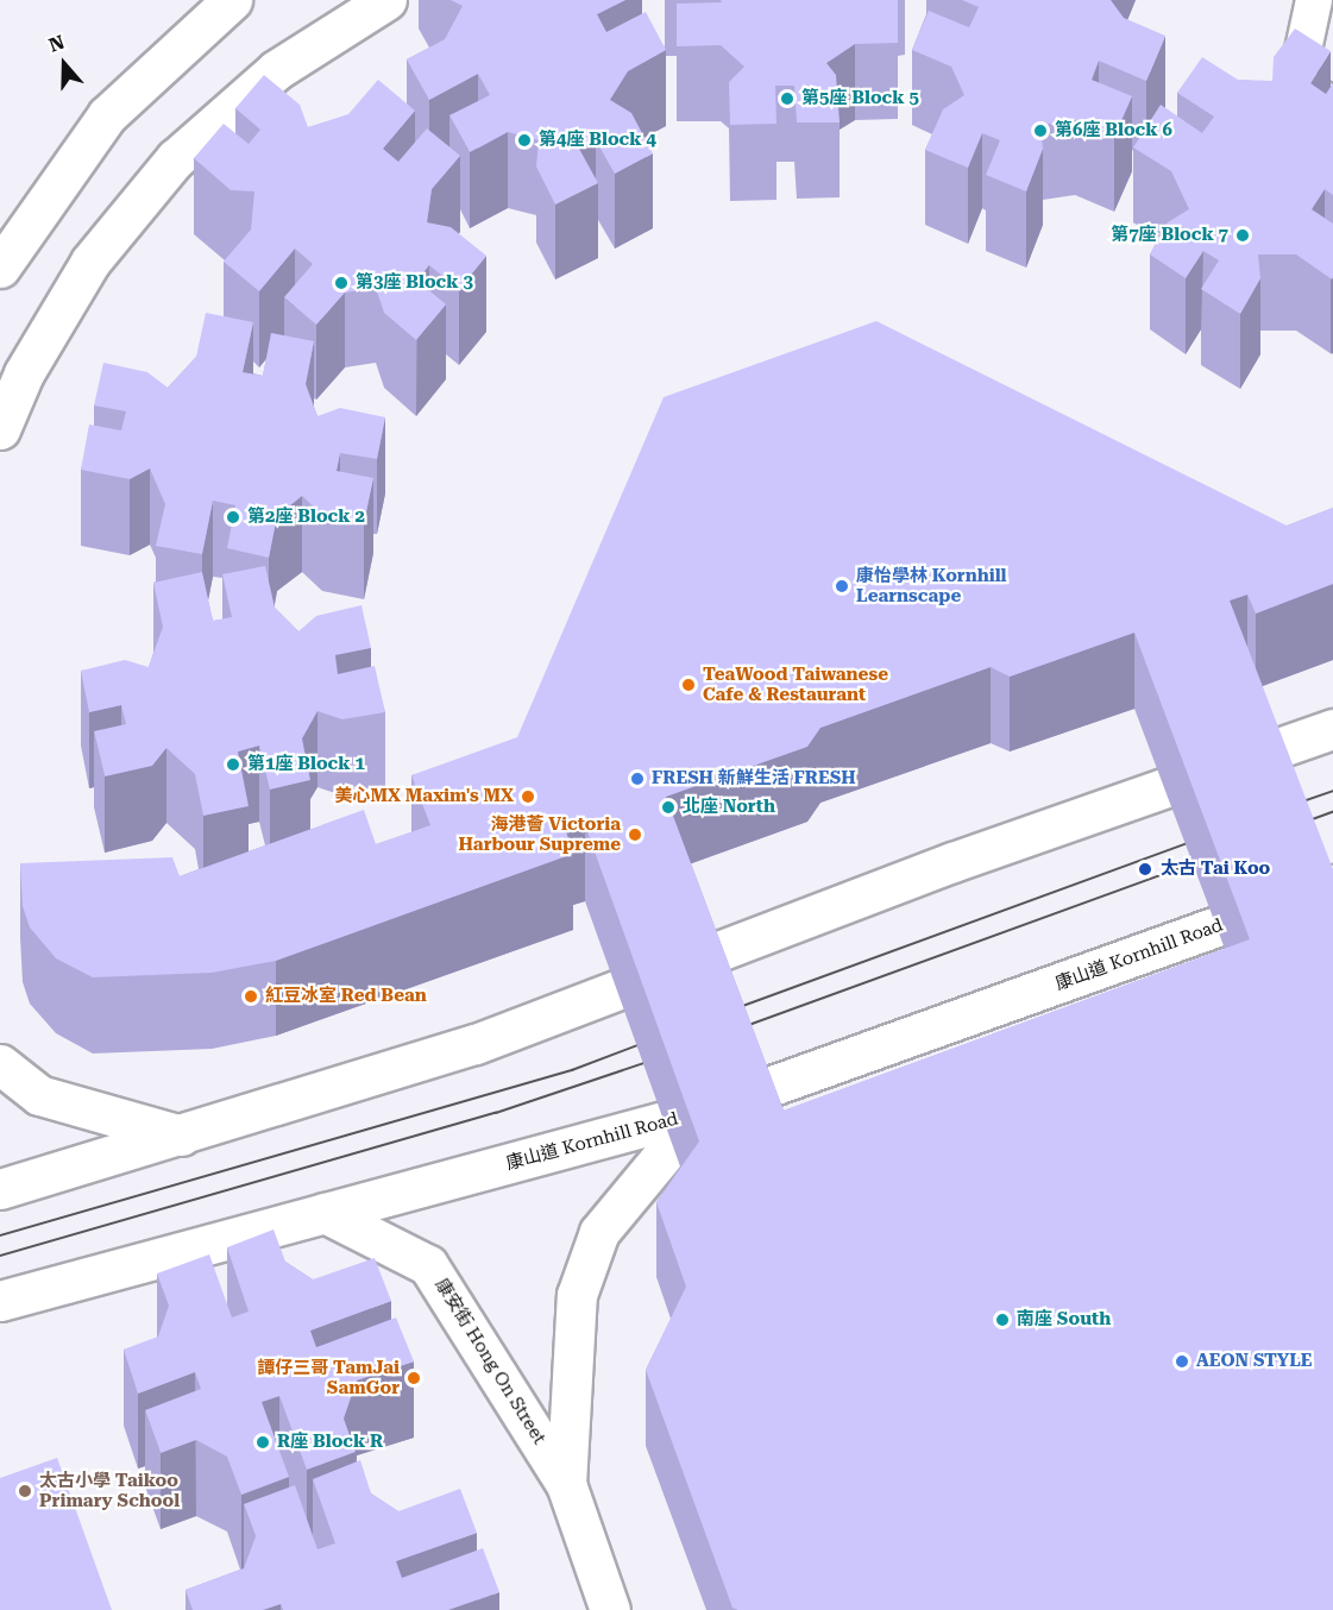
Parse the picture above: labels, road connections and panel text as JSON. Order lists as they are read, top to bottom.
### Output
{
  "streets": {
    "main road": ["康山道 Kornhill Road", "康安街 Hong On Street"]
  },
  "crossings": [
    ["康山道 Kornhill Road", "康安街 Hong On Street"]
  ],
  "places": [
    "第5座 Block 5",
    "第6座 Block 6",
    "第4座 Block 4",
    "第7座 Block 7",
    "第3座 Block 3",
    "第2座 Block 2",
    "康怡學林 Kornhill Learnscape",
    "TeaWood Taiwanese Cafe & Restaurant",
    "第1座 Block 1",
    "FRESH 新鮮生活 FRESH",
    "美心MX Maxim's MX",
    "北座 North",
    "海港薈 Victoria Harbour Supreme",
    "太古 Tai Koo",
    "紅豆冰室 Red Bean",
    "南座 South",
    "AEON STYLE",
    "譚仔三哥 TamJai SamGor",
    "R座 Block R",
    "太古小學 Taikoo Primary School"
  ],
  "north": "top"
}
